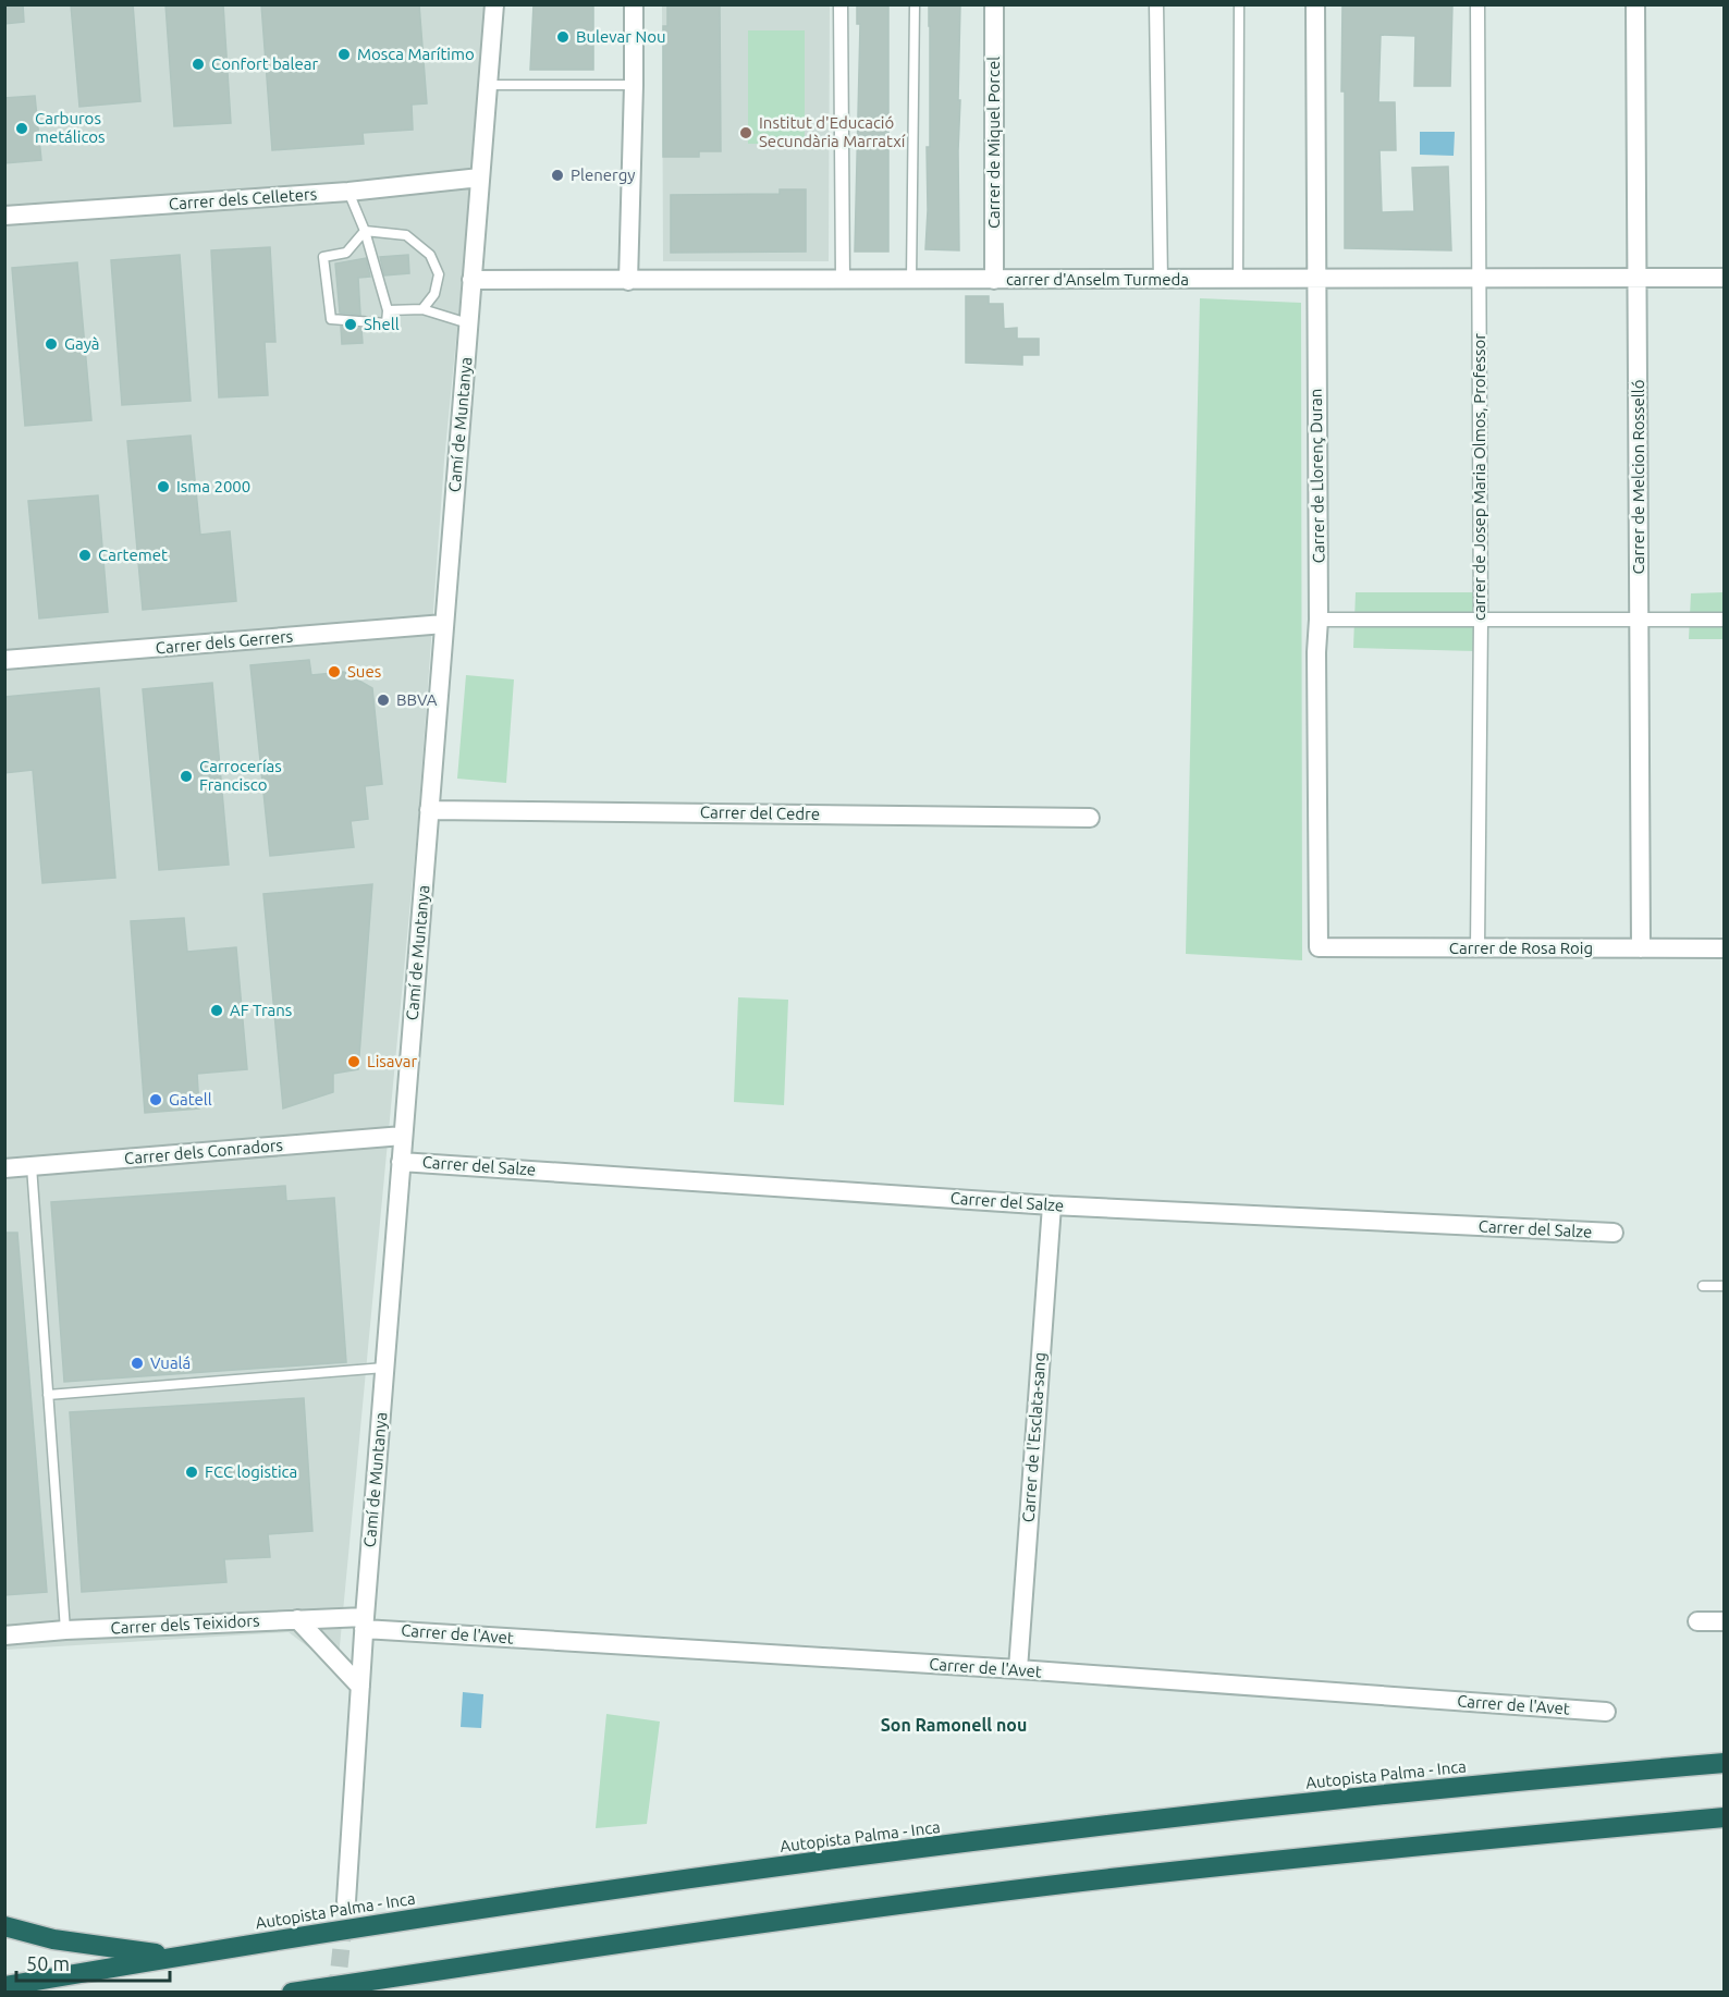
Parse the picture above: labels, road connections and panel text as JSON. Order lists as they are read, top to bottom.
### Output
{
  "streets": {
    "highway": ["Autopista Palma - Inca"],
    "street": [
      "Carrer de Miquel Porcel",
      "Carrer dels Celleters",
      "carrer d'Anselm Turmeda",
      "Camí de Muntanya",
      "Carrer de Llorenç Duran",
      "carrer de Josep Maria Olmos, Professor",
      "Carrer de Melcion Rosselló",
      "Carrer dels Gerrers",
      "Carrer del Cedre",
      "Carrer de Rosa Roig",
      "Carrer dels Conradors",
      "Carrer del Salze",
      "Carrer de l'Esclata-sang",
      "Carrer dels Teixidors",
      "Carrer de l'Avet"
    ]
  },
  "crossings": [
    ["Carrer de Miquel Porcel", "carrer d'Anselm Turmeda"],
    ["Carrer dels Celleters", "Camí de Muntanya"],
    ["carrer d'Anselm Turmeda", "Camí de Muntanya"],
    ["carrer d'Anselm Turmeda", "Carrer de Llorenç Duran"],
    ["carrer d'Anselm Turmeda", "carrer de Josep Maria Olmos, Professor"],
    ["carrer d'Anselm Turmeda", "Carrer de Melcion Rosselló"],
    ["Camí de Muntanya", "Carrer dels Gerrers"],
    ["Camí de Muntanya", "Carrer del Cedre"],
    ["Camí de Muntanya", "Carrer dels Conradors"],
    ["Camí de Muntanya", "Carrer del Salze"],
    ["Camí de Muntanya", "Carrer dels Teixidors"],
    ["Camí de Muntanya", "Carrer de l'Avet"],
    ["Carrer de Llorenç Duran", "Carrer de Rosa Roig"],
    ["carrer de Josep Maria Olmos, Professor", "Carrer de Rosa Roig"],
    ["Carrer de Melcion Rosselló", "Carrer de Rosa Roig"],
    ["Carrer del Salze", "Carrer de l'Esclata-sang"],
    ["Carrer de l'Esclata-sang", "Carrer de l'Avet"],
    ["Carrer dels Teixidors", "Carrer de l'Avet"]
  ],
  "districts": ["Son Ramonell nou"],
  "places": [
    "Bulevar Nou",
    "Mosca Marítimo",
    "Confort balear",
    "Carburos metálicos",
    "Institut d'Educació Secundària Marratxí",
    "Plenergy",
    "Shell",
    "Gayà",
    "Isma 2000",
    "Cartemet",
    "Sues",
    "BBVA",
    "Carrocerías Francisco",
    "AF Trans",
    "Lisavar",
    "Gatell",
    "Vualá",
    "FCC logistica"
  ],
  "scale_bar": "50 m"
}
